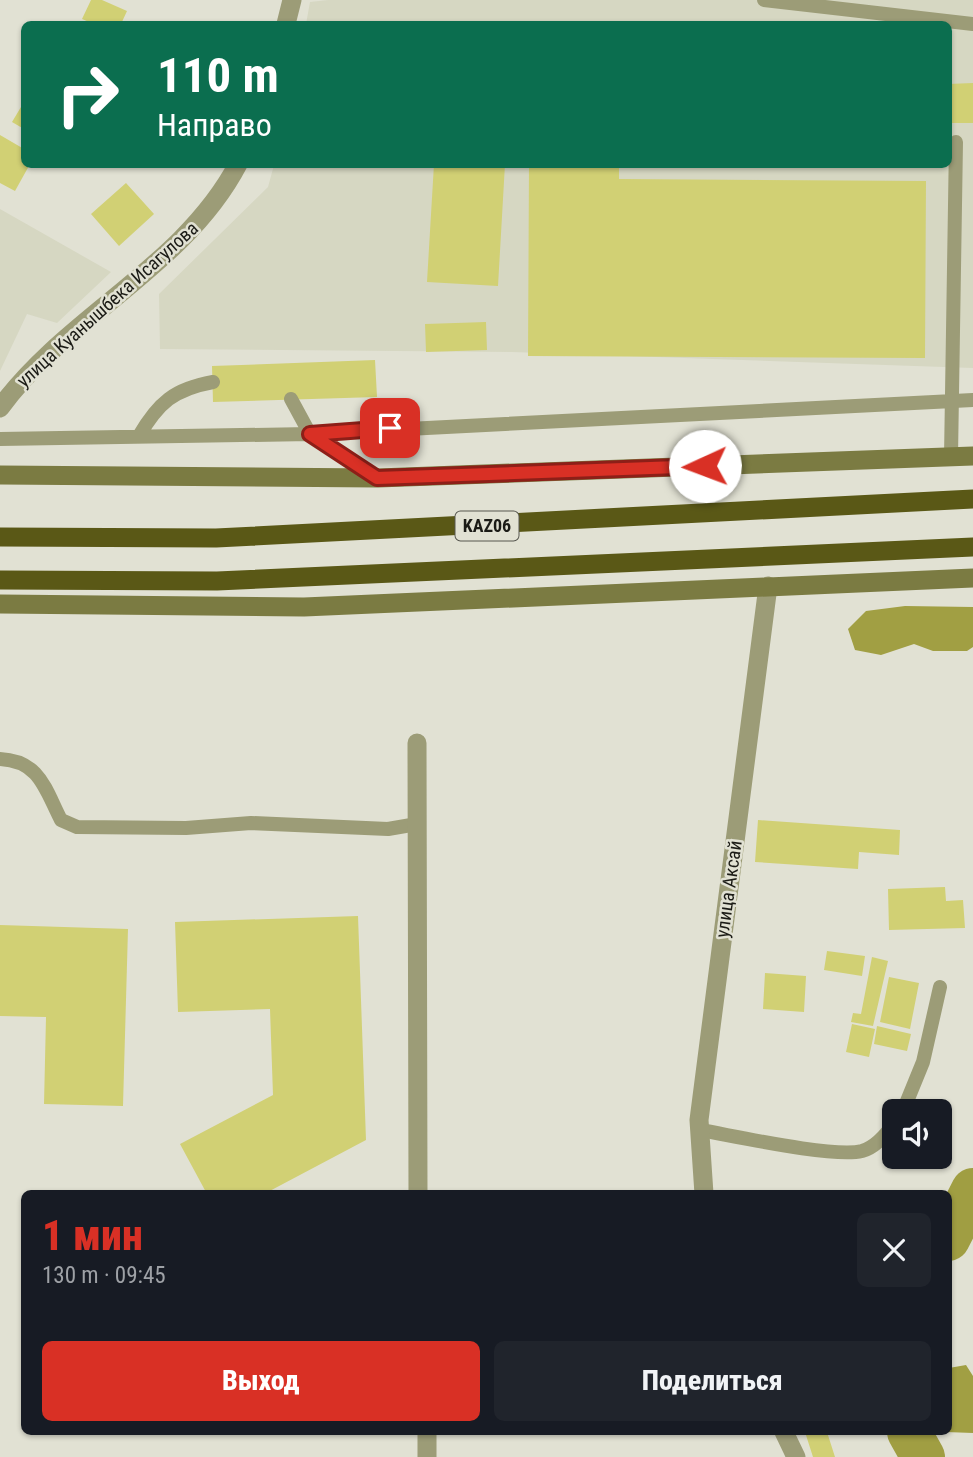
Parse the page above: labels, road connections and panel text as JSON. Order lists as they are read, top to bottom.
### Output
{
  "streets": {
    "highway": ["KАZ06"],
    "street": ["улица Куанышбека Исагулова", "улица Аксай"]
  },
  "page": {
    "turn": ["110 m", "Направо"],
    "heading": ["1 мин", "130 m · 09:45"],
    "buttons": ["Выход", "Поделиться"]
  }
}
